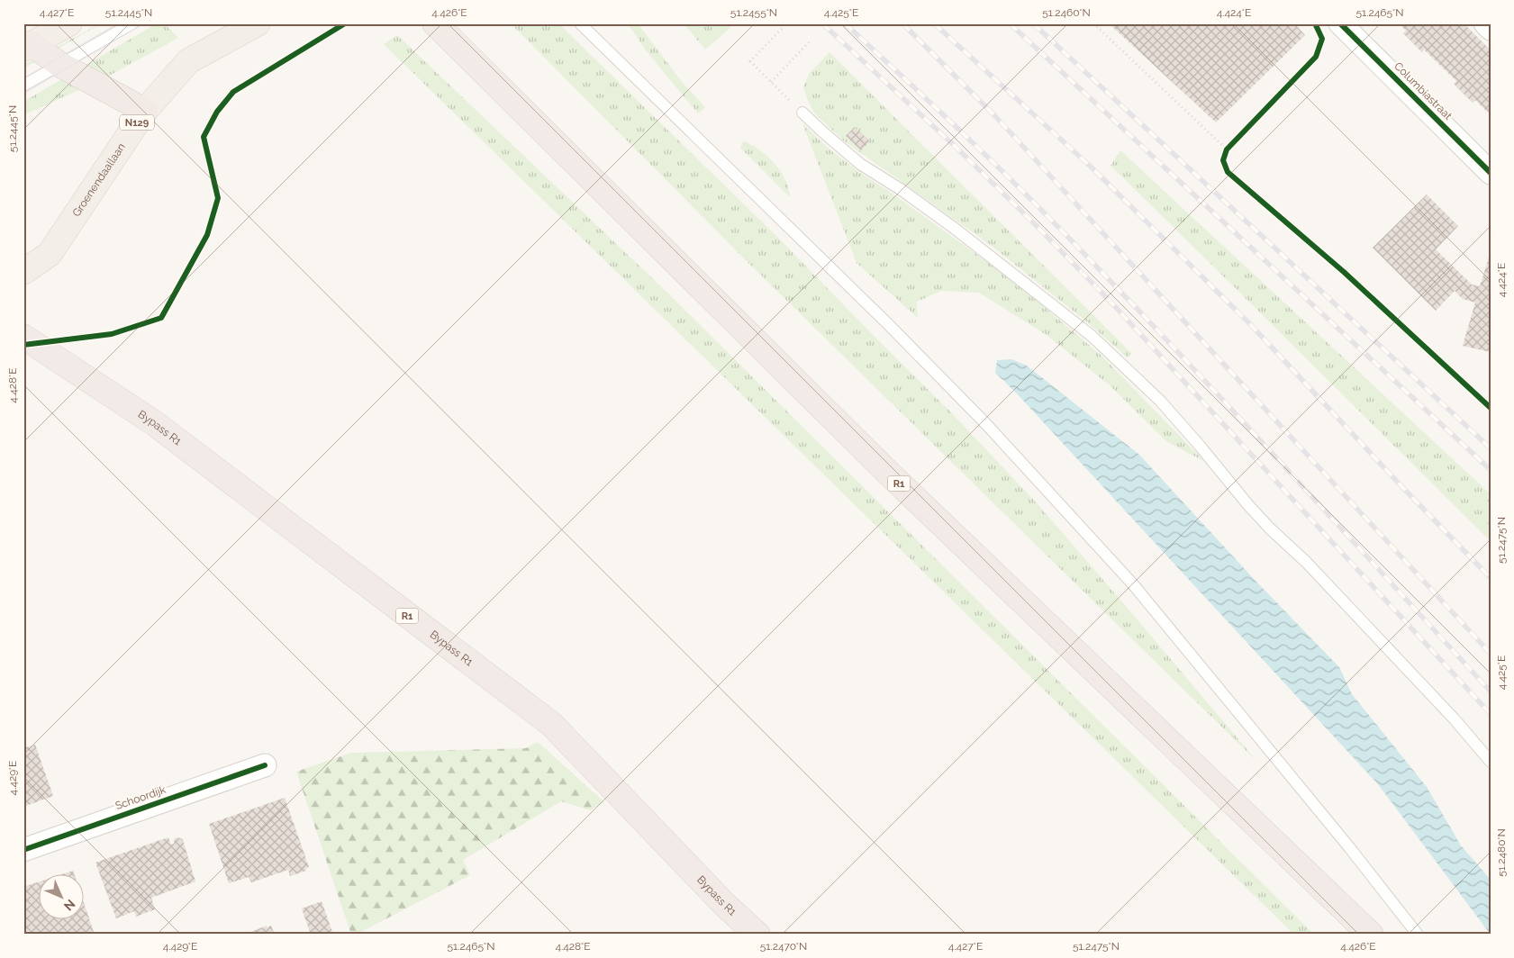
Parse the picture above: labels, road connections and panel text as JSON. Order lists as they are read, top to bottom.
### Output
{
  "streets": {
    "highway": ["Bypass R1", "R1"],
    "main road": ["N129", "Groenendaallaan"],
    "street": ["Columbiastraat", "Schoordijk"]
  },
  "north": "bottom right",
  "coordinates": [
    "4.427°E",
    "51.2445°N",
    "4.426°E",
    "51.2455°N",
    "4.425°E",
    "51.2460°N",
    "4.424°E",
    "51.2465°N",
    "4.428°E",
    "51.2475°N",
    "4.429°E",
    "51.2480°N",
    "51.2470°N"
  ]
}
